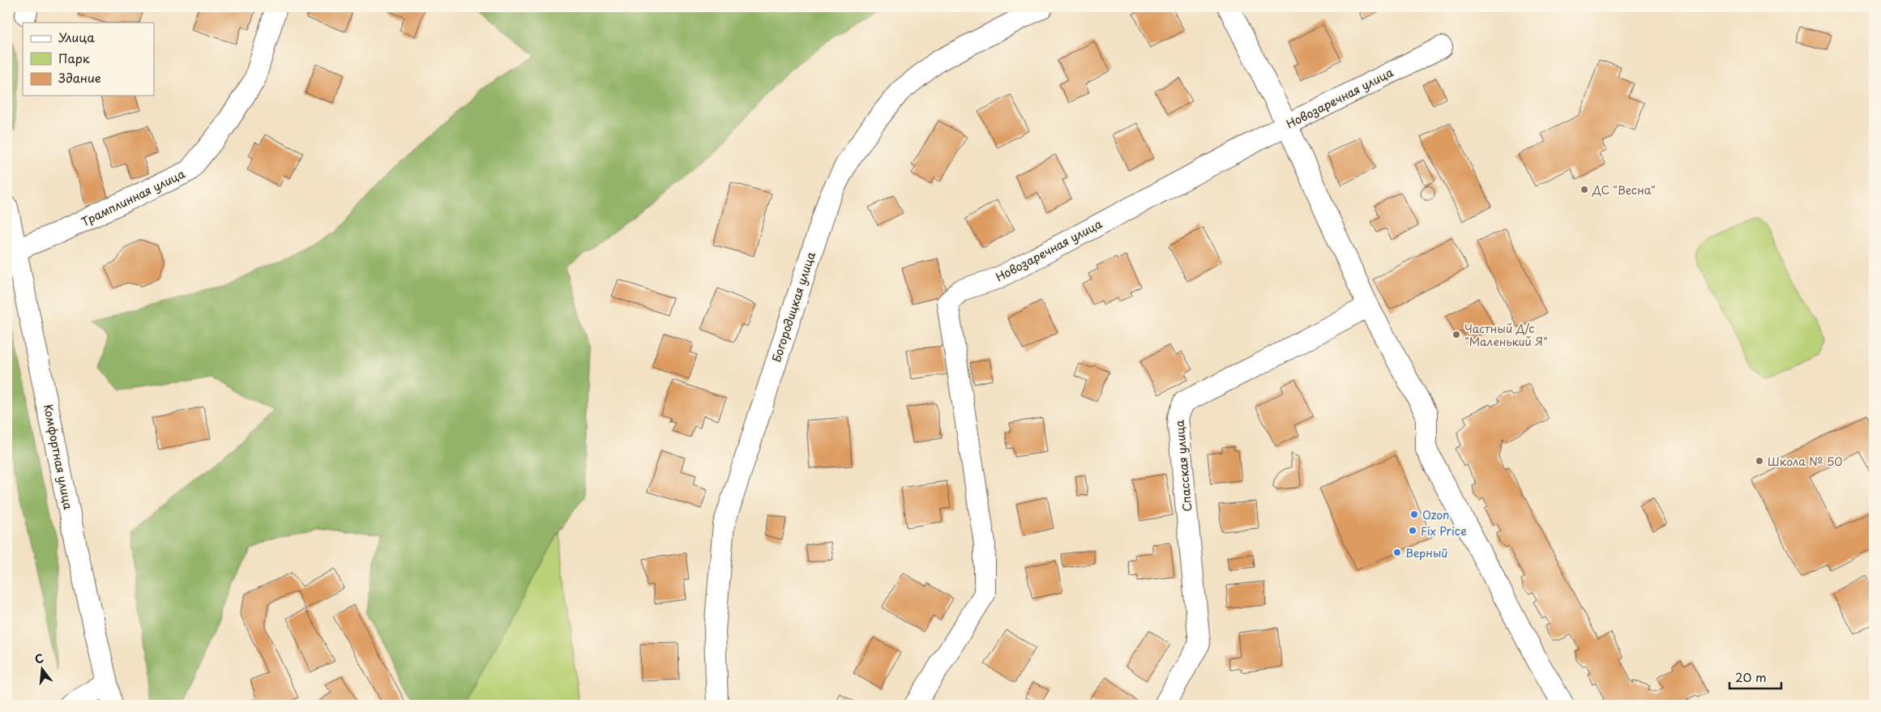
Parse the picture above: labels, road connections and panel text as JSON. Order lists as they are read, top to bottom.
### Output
{
  "streets": {
    "street": [
      "Новозаречная улица",
      "Трамплинная улица",
      "Богородицкая улица",
      "Комфортная улица",
      "Спасская улица"
    ]
  },
  "crossings": [
    ["Трамплинная улица", "Комфортная улица"]
  ],
  "places": [
    "ДС \"Весна\"",
    "Частный Д/с \"Маленький Я\"",
    "Школа № 50",
    "Ozon",
    "Fix Price",
    "Верный"
  ],
  "legend": ["Улица", "Парк", "Здание"],
  "scale_bar": "20 m",
  "north": "top"
}
